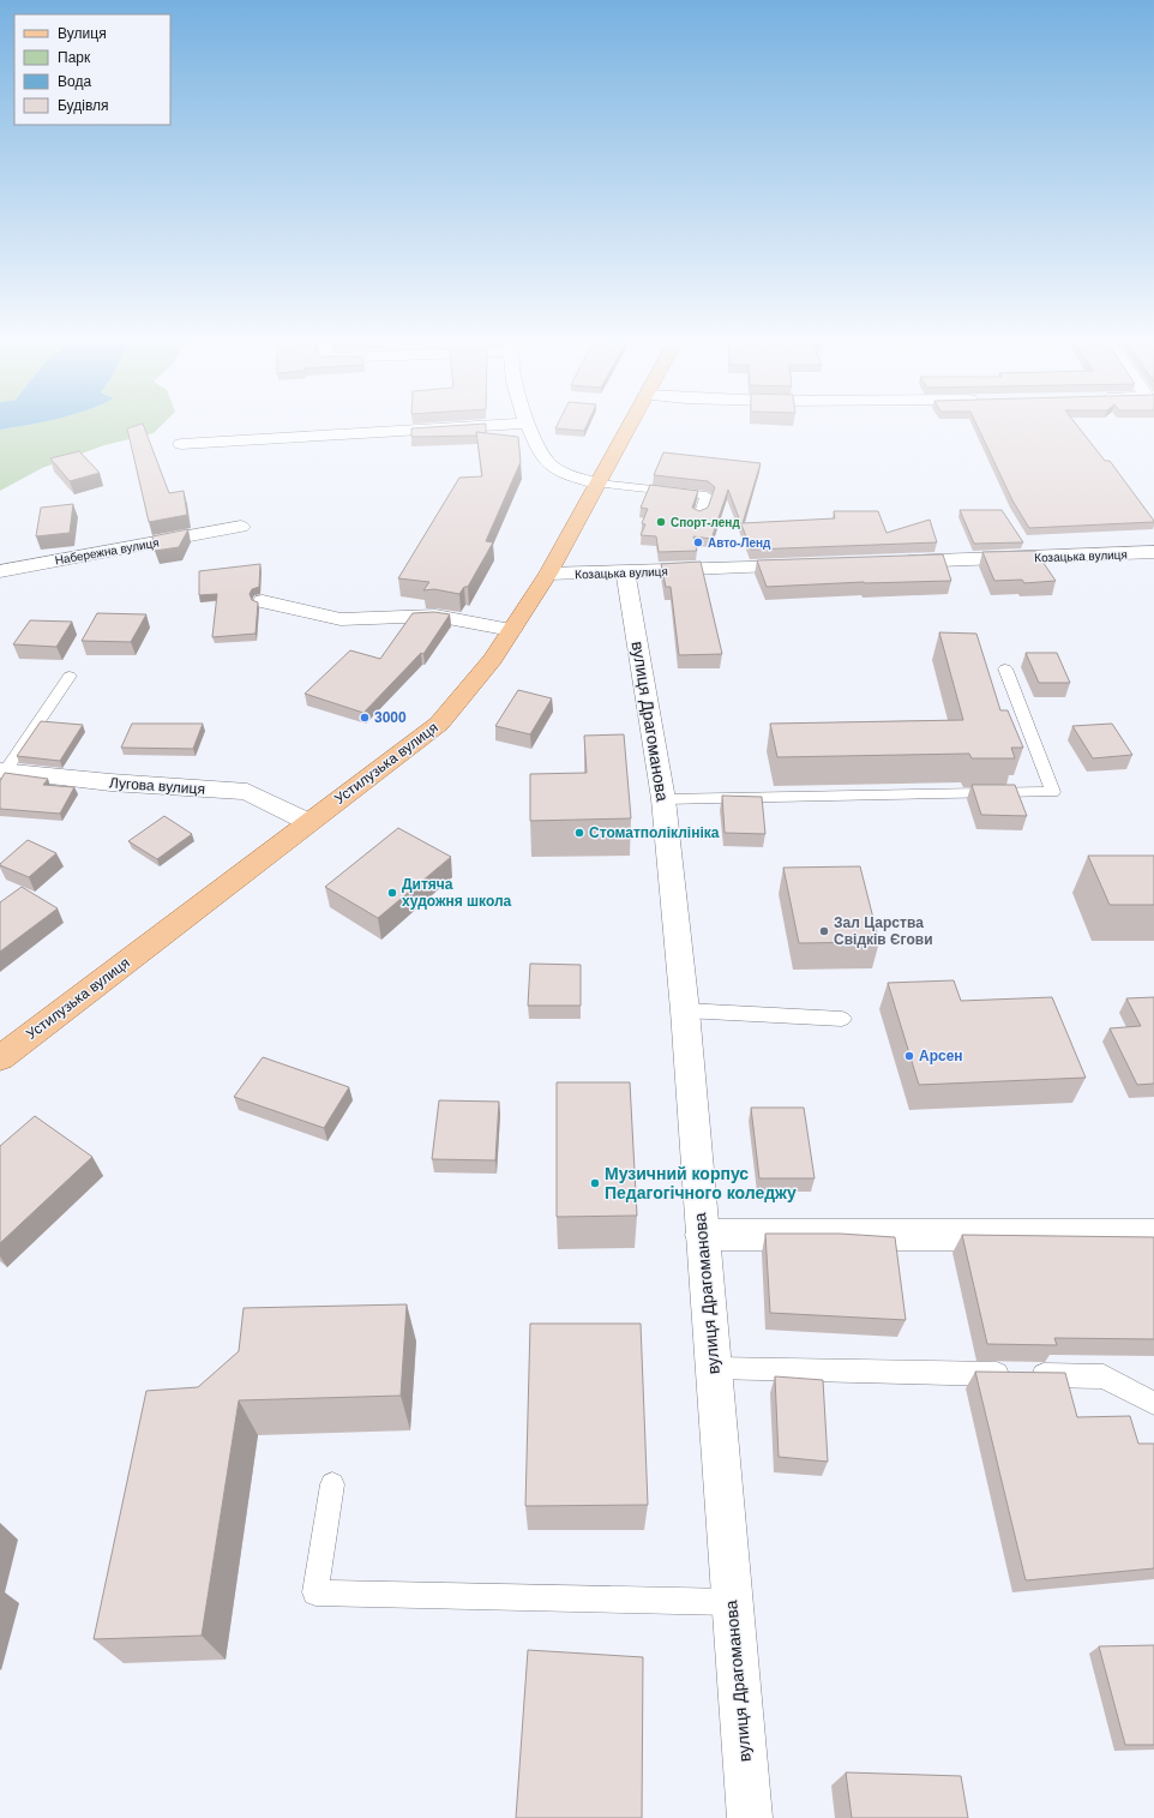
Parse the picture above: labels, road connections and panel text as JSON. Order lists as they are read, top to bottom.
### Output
{
  "streets": {
    "main road": ["Устилузька вулиця"],
    "street": [
      "Набережна вулиця",
      "Козацька вулиця",
      "вулиця Драгоманова",
      "Лугова вулиця"
    ]
  },
  "crossings": [
    ["Козацька вулиця", "вулиця Драгоманова"],
    ["Козацька вулиця", "Устилузька вулиця"],
    ["Устилузька вулиця", "Лугова вулиця"]
  ],
  "places": [
    "Спорт-ленд",
    "Авто-Ленд",
    "3000",
    "Стоматполіклініка",
    "Дитяча художня школа",
    "Зал Царства Свідків Єгови",
    "Арсен",
    "Музичний корпус Педагогічного коледжу"
  ],
  "legend": [
    "Вулиця",
    "Парк",
    "Вода",
    "Будівля"
  ]
}
